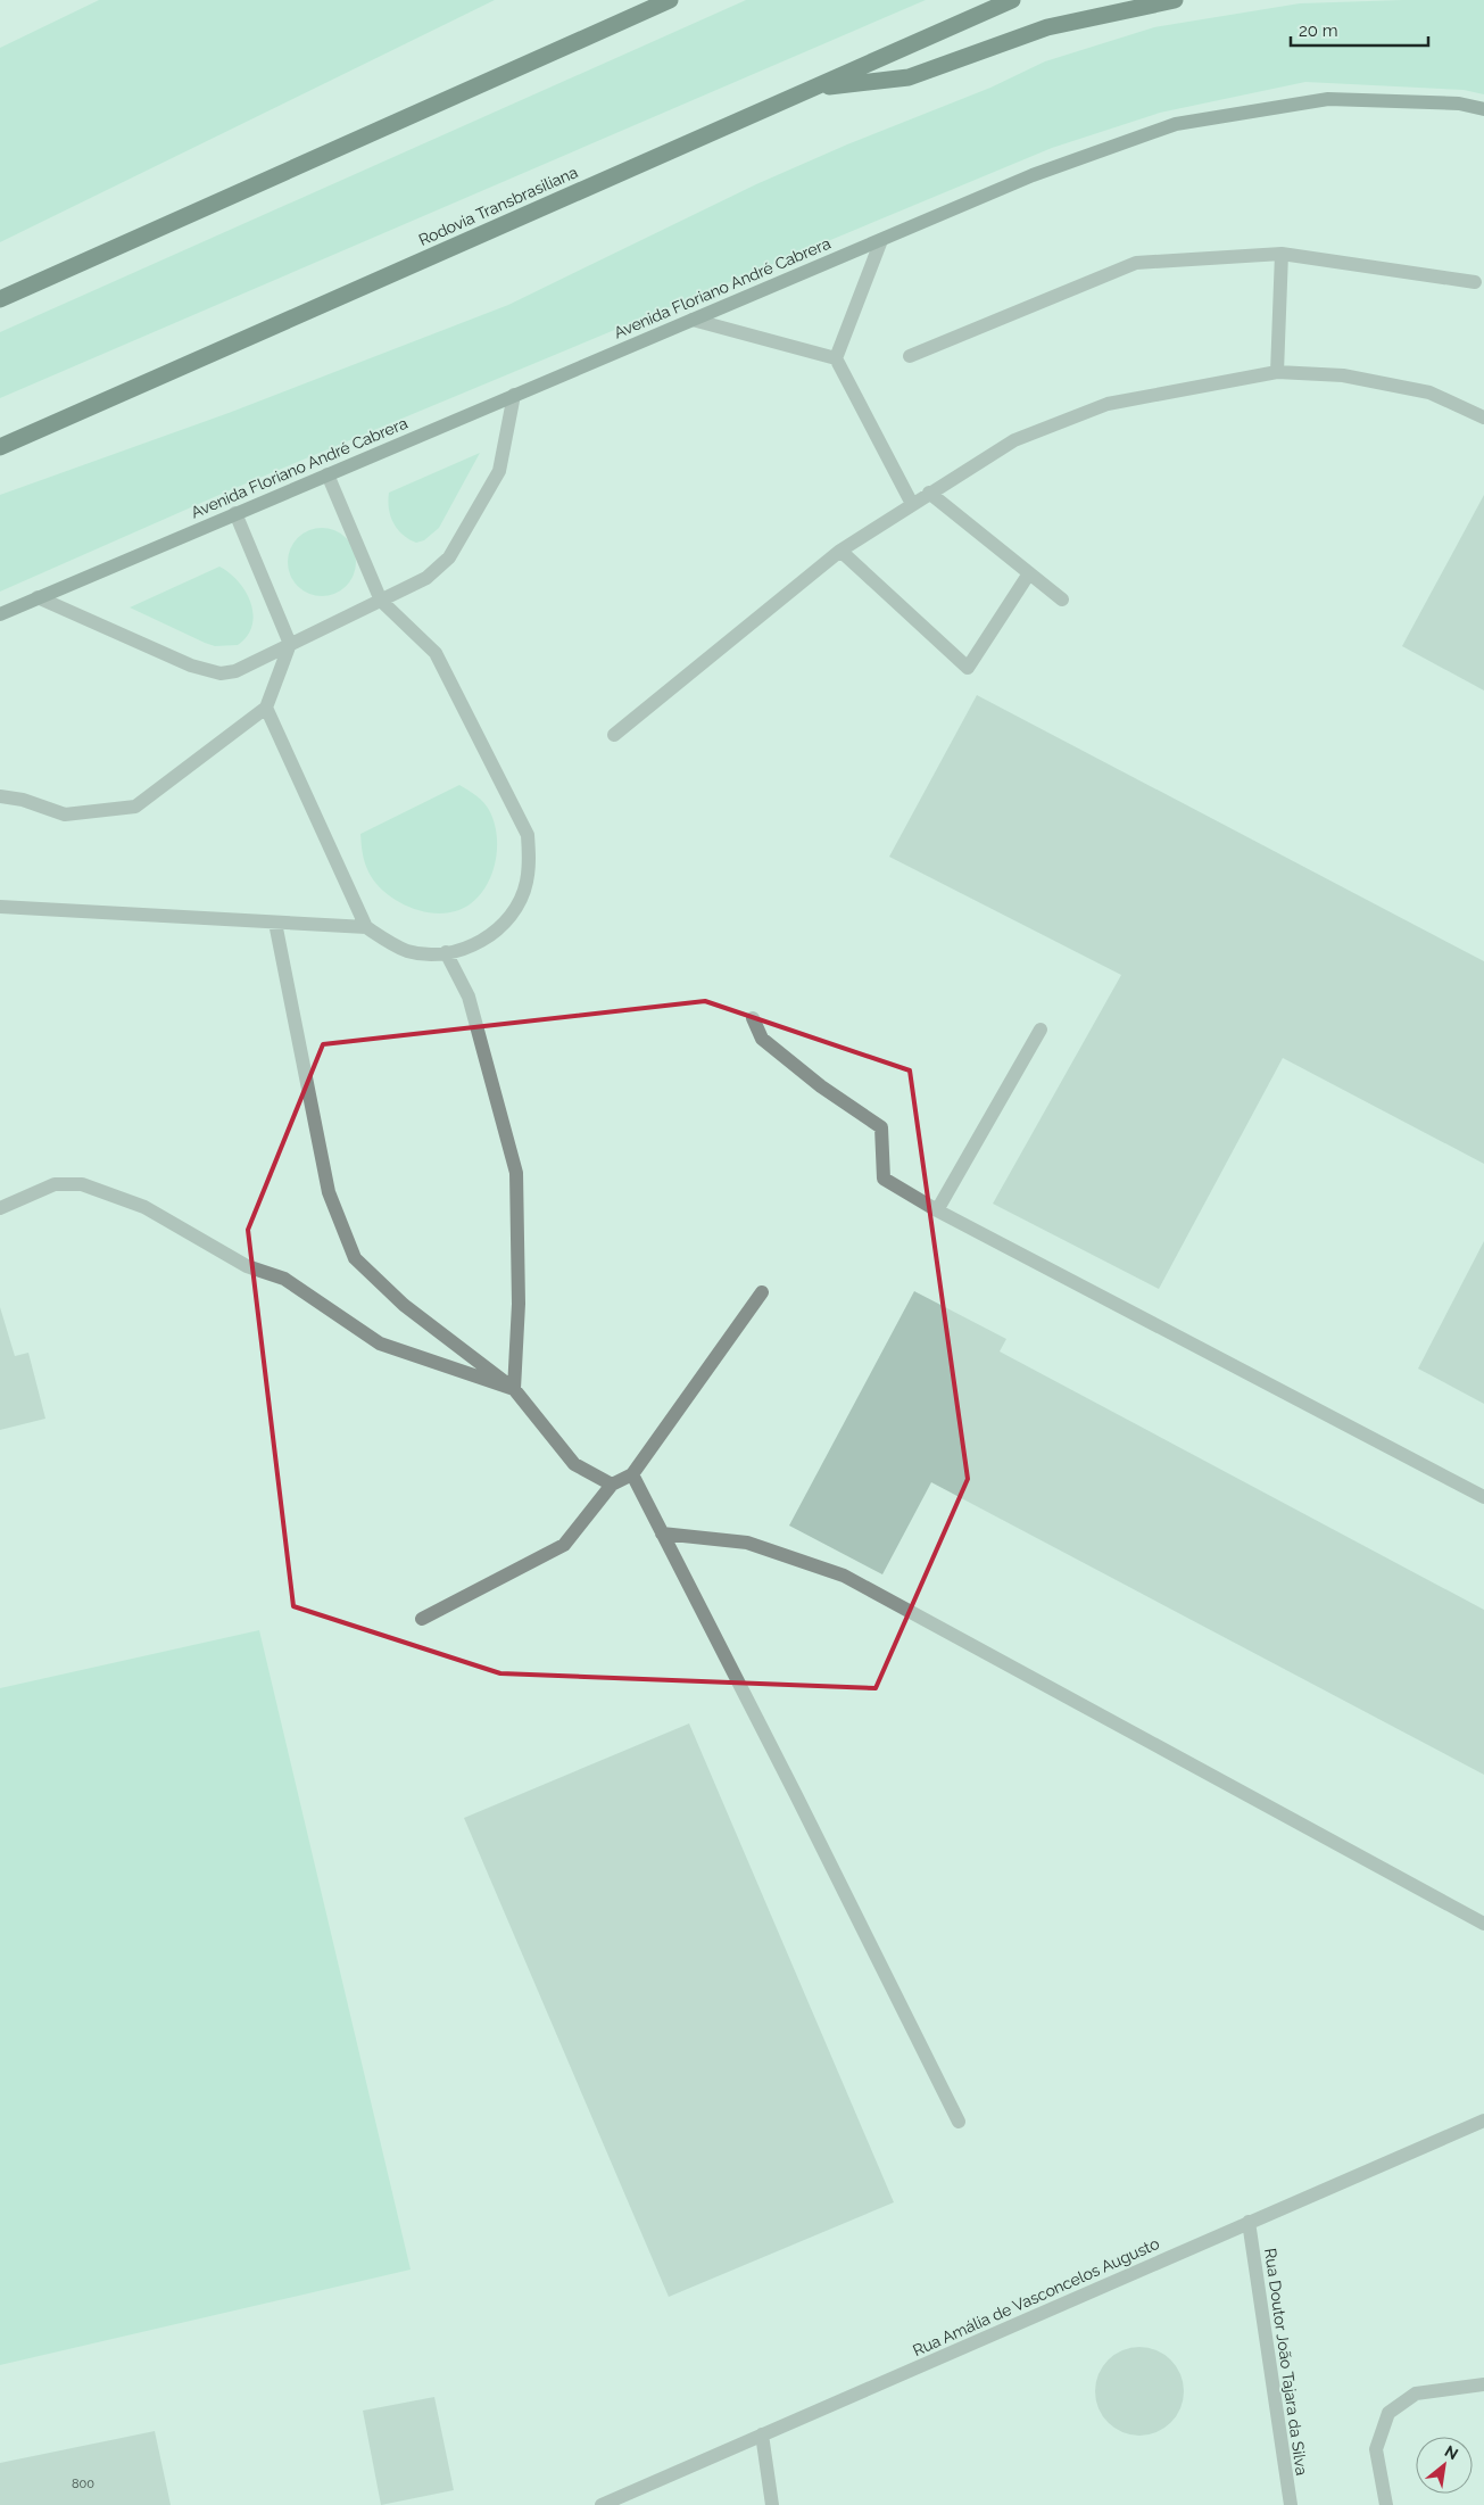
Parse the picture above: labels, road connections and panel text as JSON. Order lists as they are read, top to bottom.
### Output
{
  "streets": {
    "highway": ["Rodovia Transbrasiliana"],
    "main road": ["Avenida Floriano André Cabrera"],
    "street": ["Rua Amália de Vasconcelos Augusto", "Rua Doutor João Tajara da Silva"]
  },
  "crossings": [
    ["Rua Amália de Vasconcelos Augusto", "Rua Doutor João Tajara da Silva"]
  ],
  "house_numbers": ["800"],
  "scale_bar": "20 m",
  "north": "top right"
}
